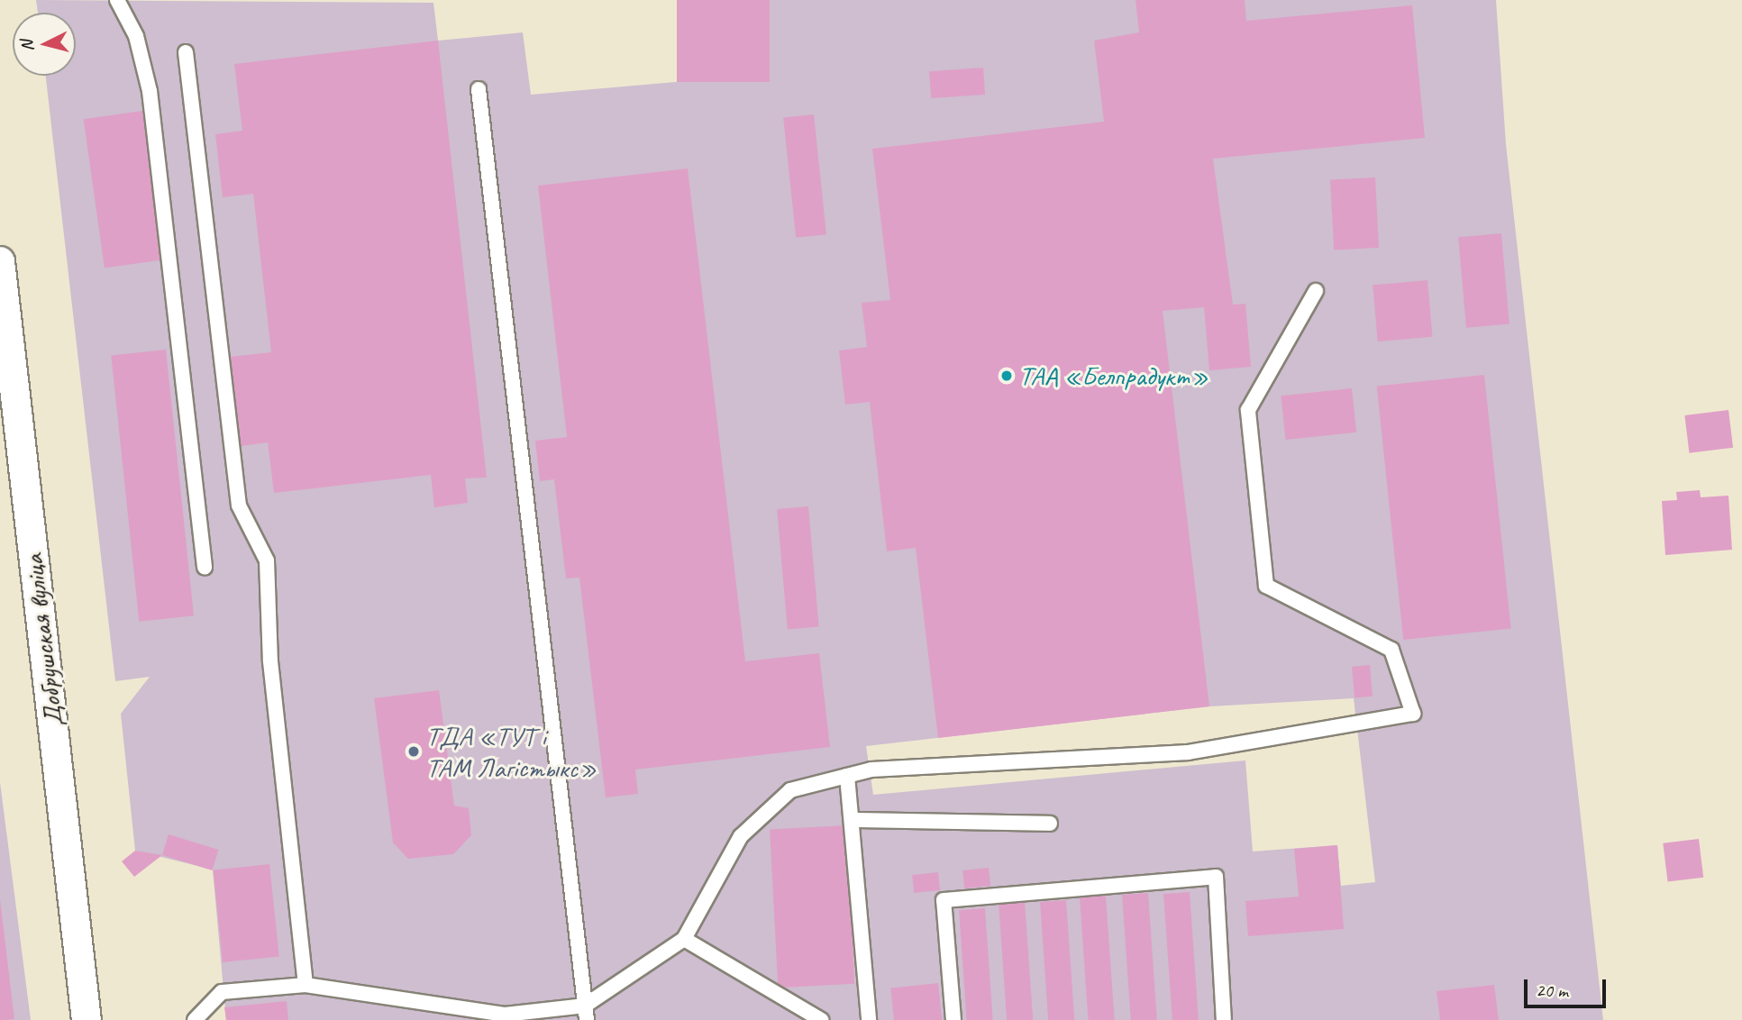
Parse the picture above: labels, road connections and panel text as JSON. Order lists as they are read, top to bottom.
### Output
{
  "streets": {
    "street": ["Добрушская вуліца"]
  },
  "places": ["ТАА «Белпрадукт»", "ТДА «ТУТ і ТАМ Лагістыкс»"],
  "scale_bar": "20 m",
  "north": "left"
}
